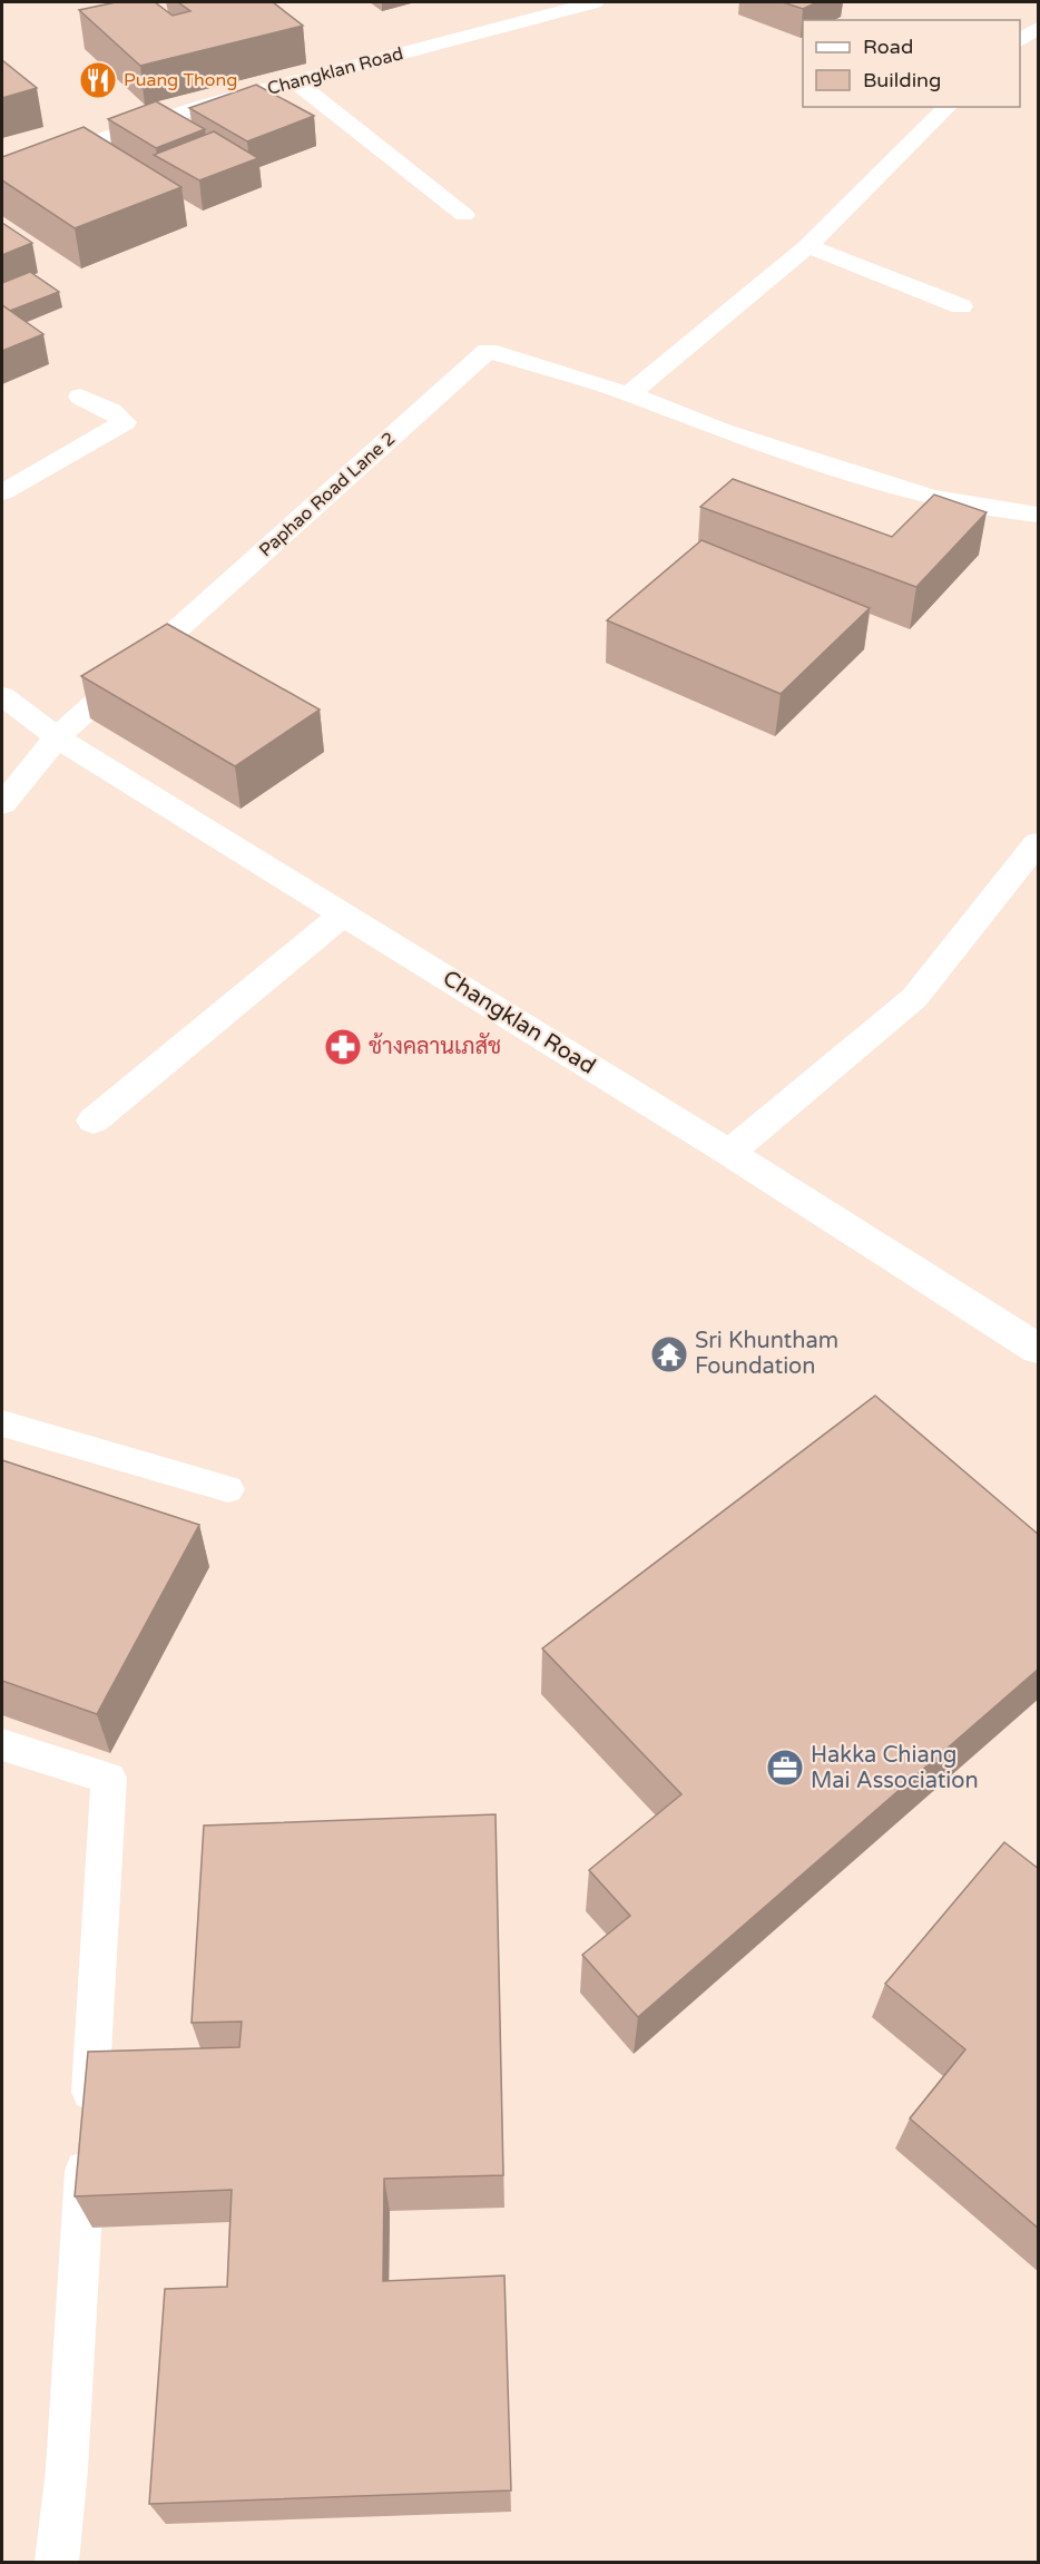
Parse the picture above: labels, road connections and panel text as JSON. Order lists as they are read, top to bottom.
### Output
{
  "streets": {
    "street": ["Changklan Road", "Paphao Road Lane 2"]
  },
  "crossings": [
    ["Changklan Road", "Paphao Road Lane 2"]
  ],
  "places": {
    "restaurant": ["Puang Thong"],
    "pharmacy": ["ช้างคลานเภสัช"],
    "temple": ["Sri Khuntham Foundation"],
    "office": ["Hakka Chiang Mai Association"]
  },
  "legend": ["Road", "Building"]
}
